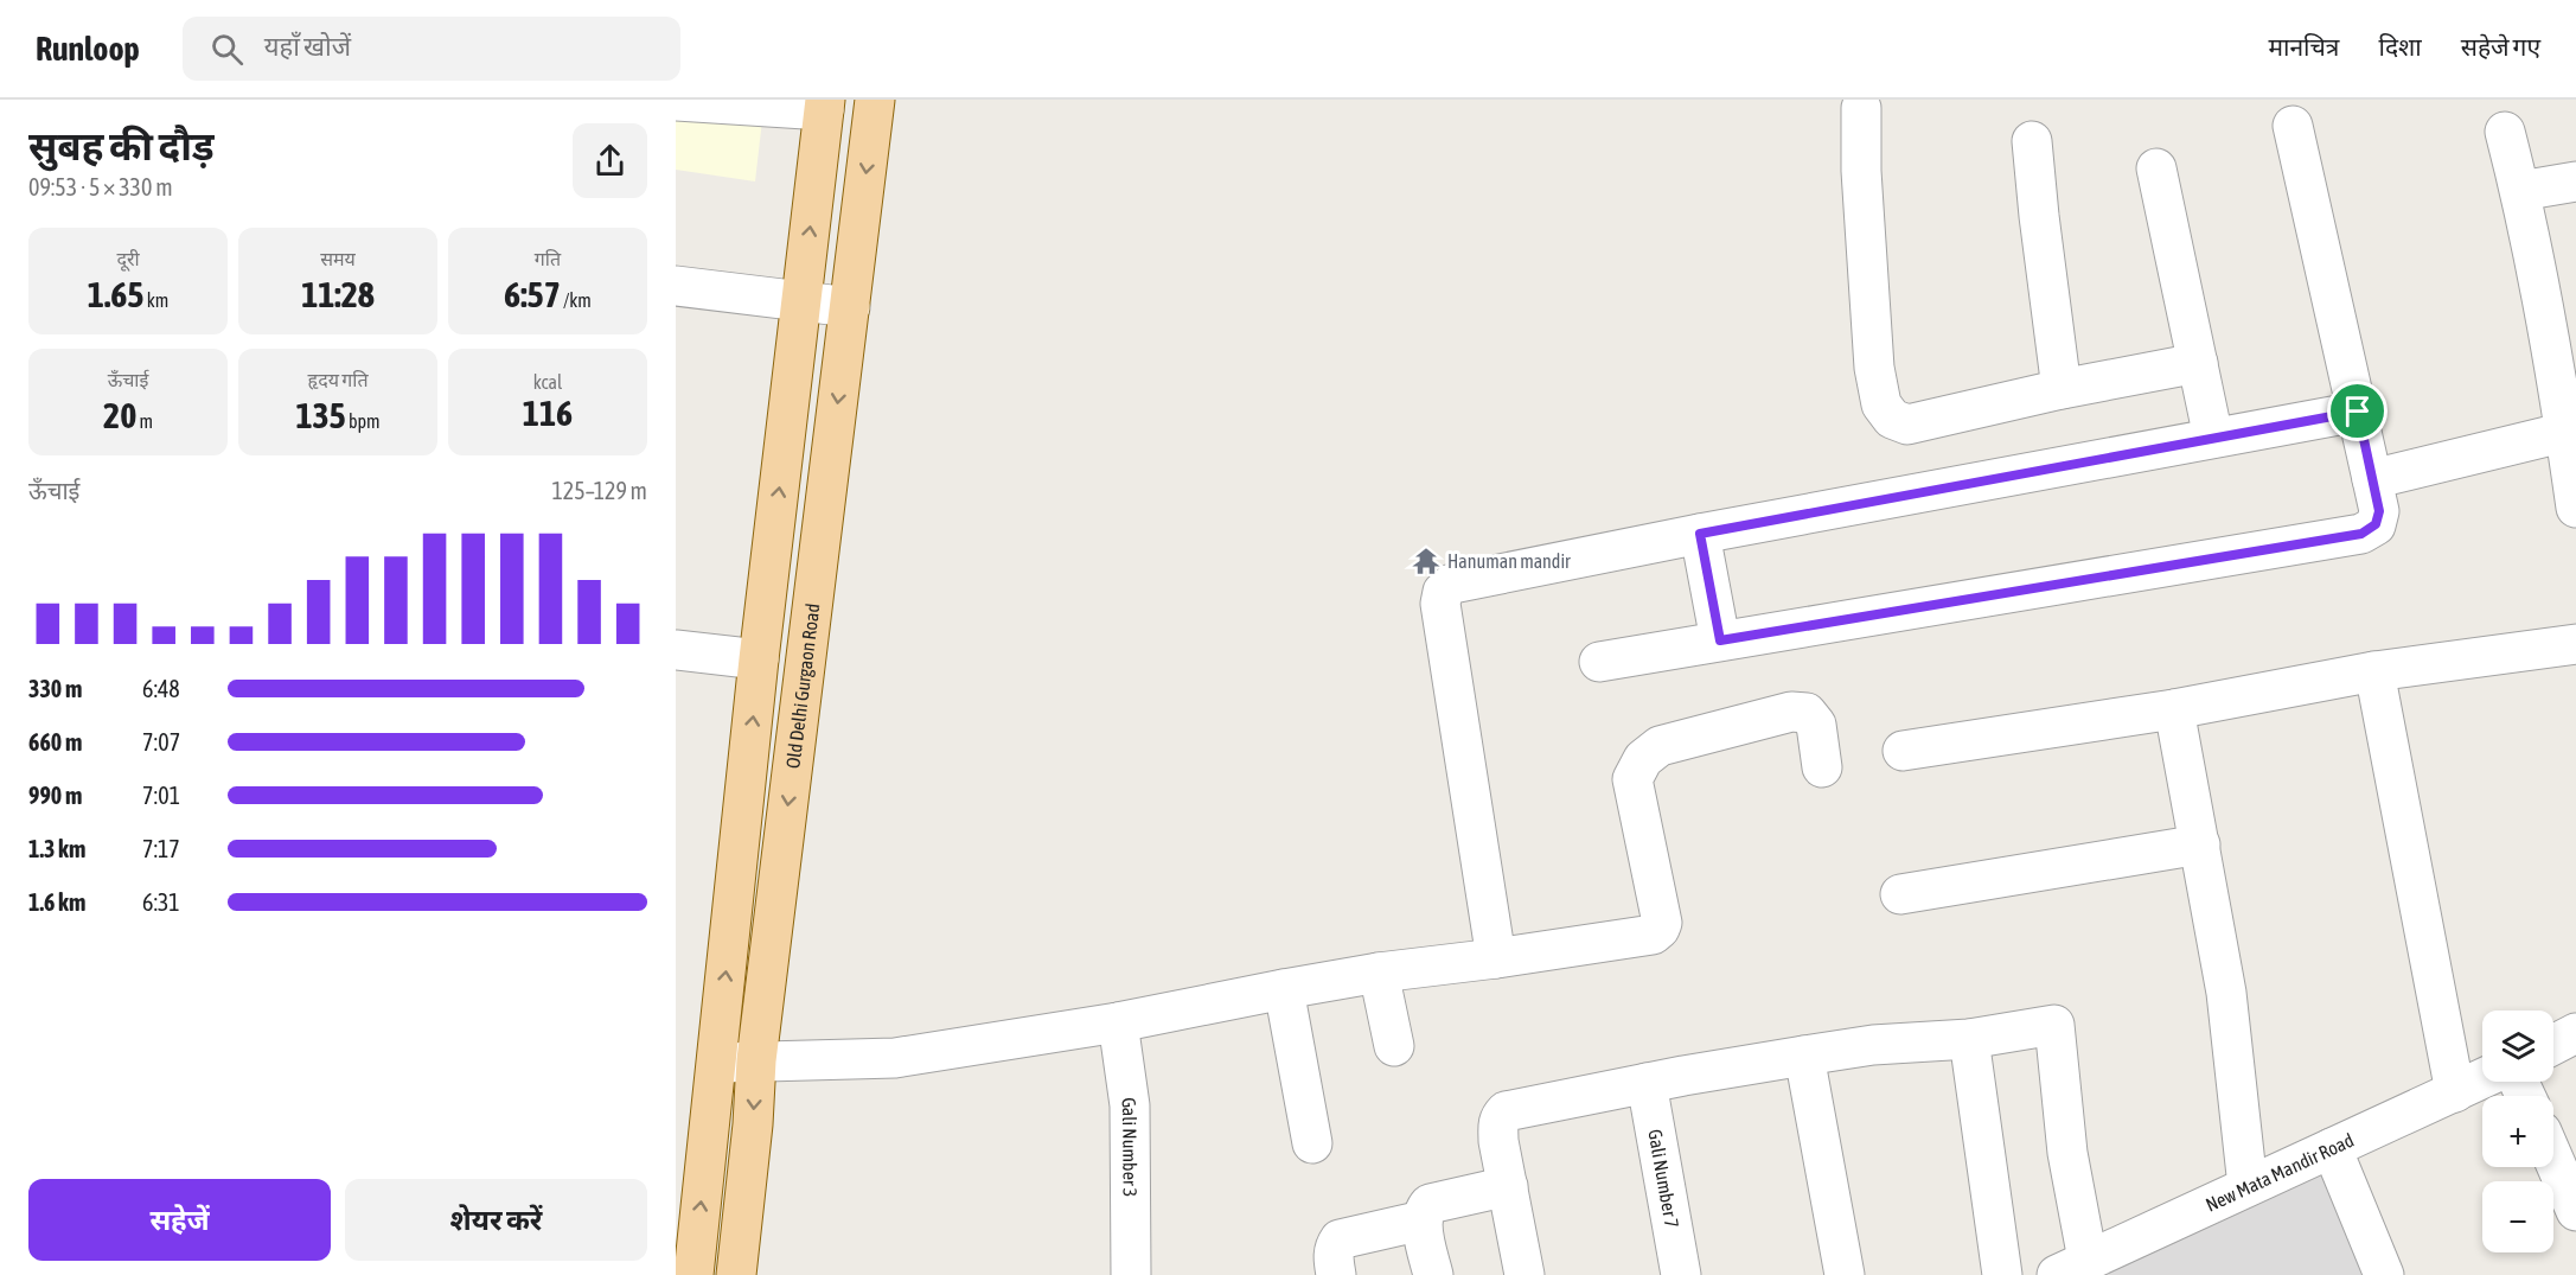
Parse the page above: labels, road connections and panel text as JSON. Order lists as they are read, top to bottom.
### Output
{
  "streets": {
    "main road": ["Old Delhi Gurgaon Road"],
    "street": ["Gali Number 3", "New Mata Mandir Road", "Gali Number 7"]
  },
  "places": {
    "temple": ["Hanuman mandir"]
  },
  "page": {
    "header": "Runloop",
    "search": "यहाँ खोजें",
    "nav": ["मानचित्र", "दिशा", "सहेजे गए"],
    "heading": ["सुबह की दौड़", "09:53 · 5 × 330 m"],
    "stats": [
      ["दूरी", "1.65 km"],
      ["समय", "11:28"],
      ["गति", "6:57 /km"],
      ["ऊँचाई", "20 m"],
      ["हृदय गति", "135 bpm"],
      ["kcal", "116"]
    ],
    "chart": ["ऊँचाई", "125–129 m"],
    "list": [
      {
        "name": "330 m",
        "note": "6:48"
      },
      {
        "name": "660 m",
        "note": "7:07"
      },
      {
        "name": "990 m",
        "note": "7:01"
      },
      {
        "name": "1.3 km",
        "note": "7:17"
      },
      {
        "name": "1.6 km",
        "note": "6:31"
      }
    ],
    "map_buttons": ["+", "−"],
    "buttons": ["सहेजें", "शेयर करें"]
  }
}
